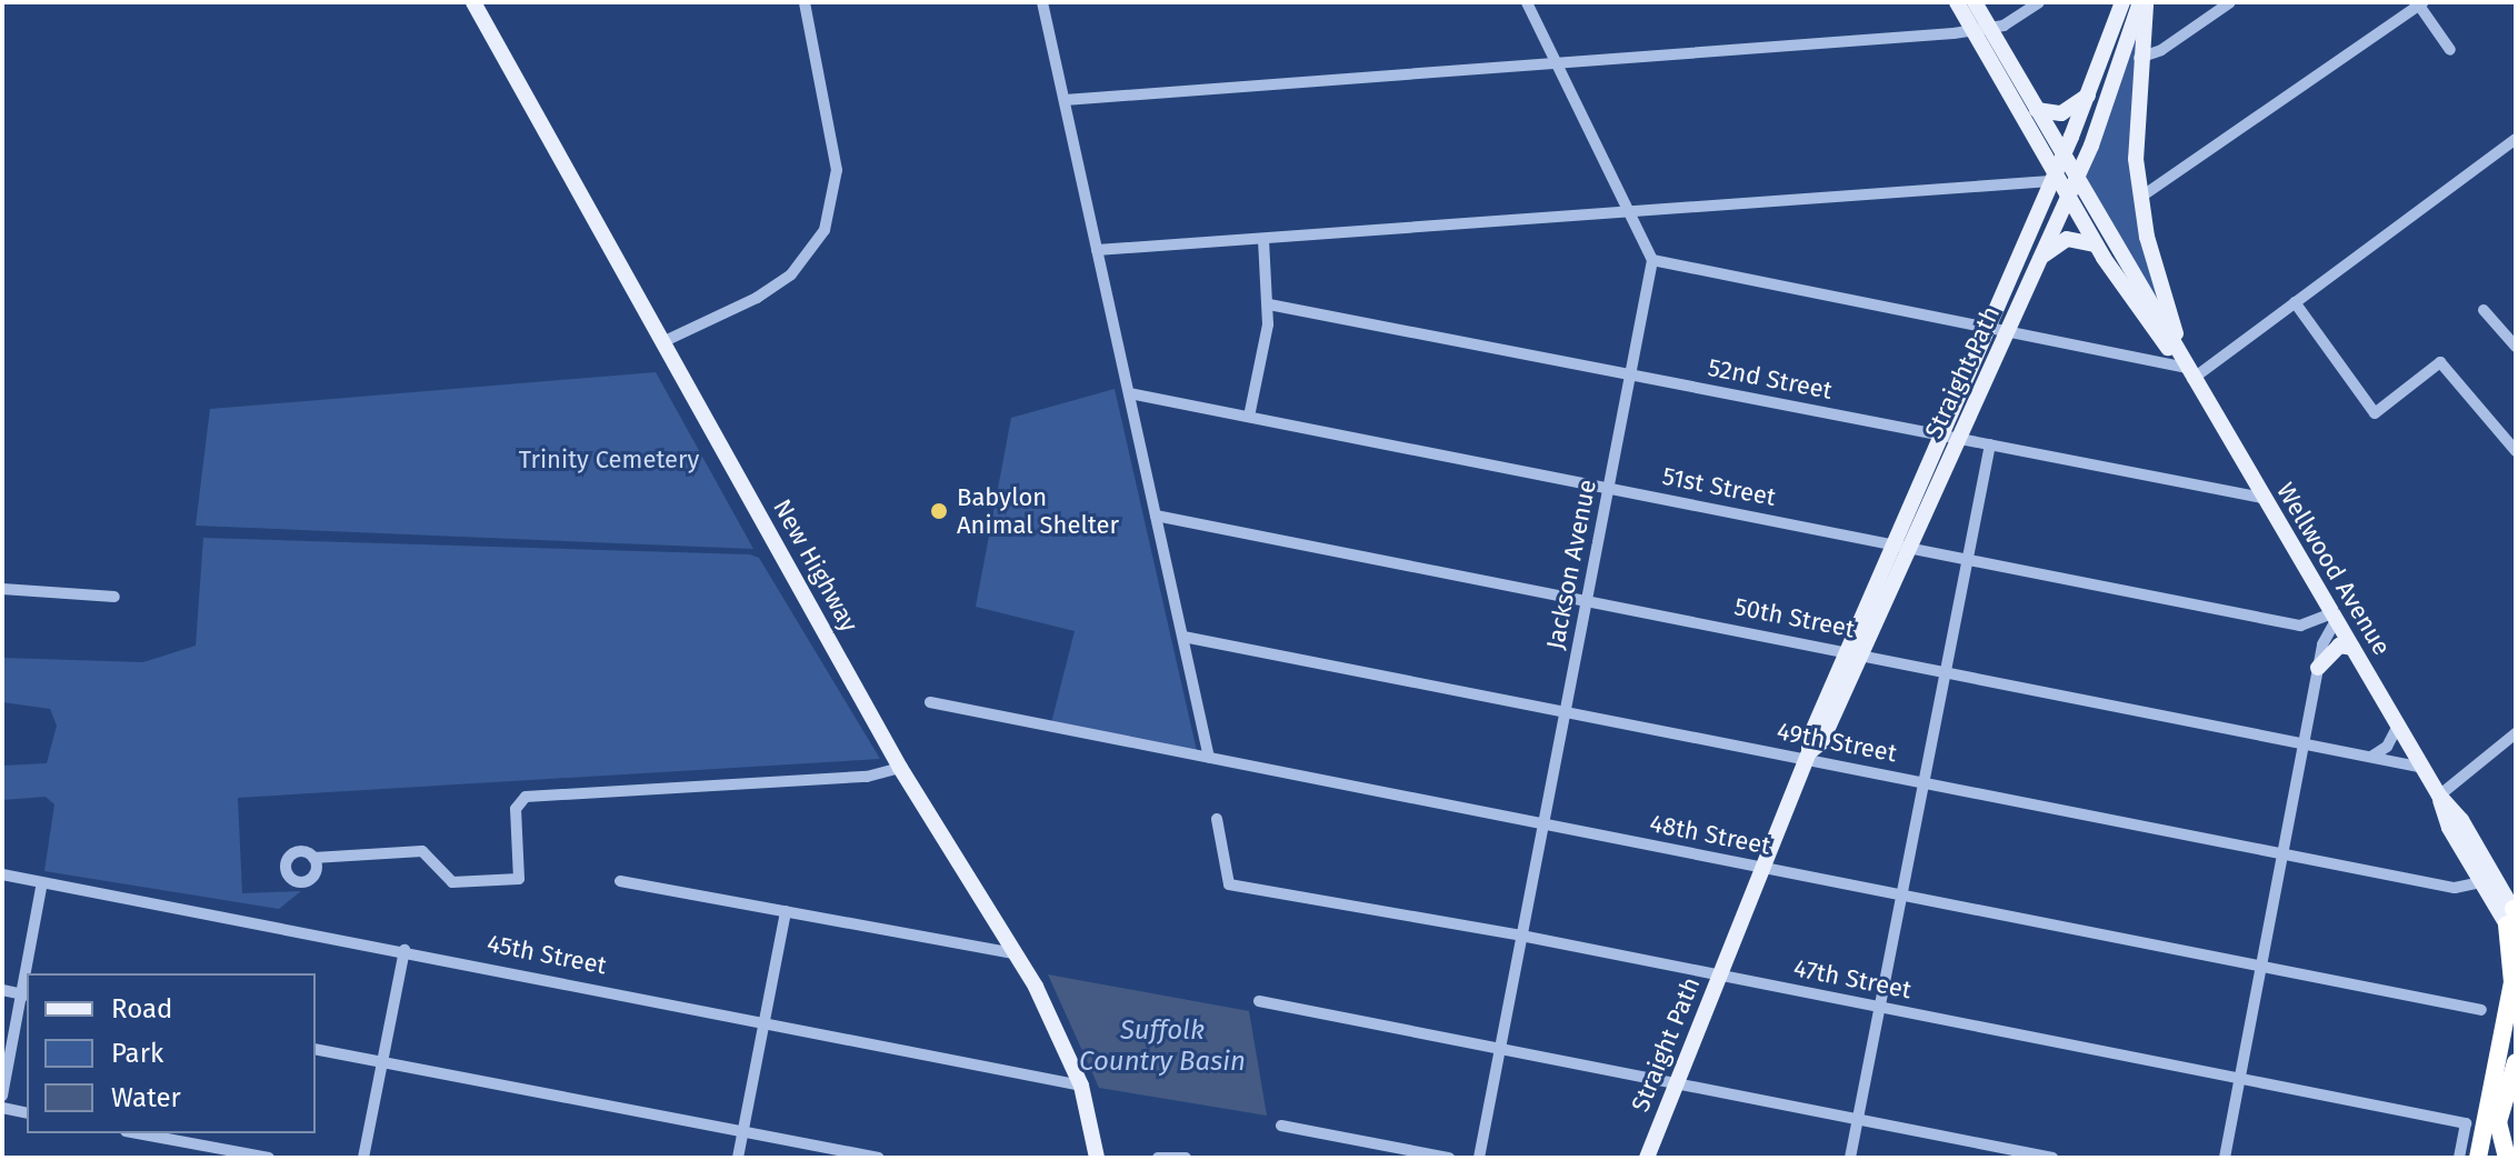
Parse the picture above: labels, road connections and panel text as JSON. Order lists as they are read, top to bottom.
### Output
{
  "streets": {
    "main road": ["Straight Path", "New Highway", "Wellwood Avenue"],
    "street": [
      "52nd Street",
      "51st Street",
      "Jackson Avenue",
      "50th Street",
      "49th Street",
      "48th Street",
      "45th Street",
      "47th Street"
    ]
  },
  "crossings": [
    ["Straight Path", "52nd Street"],
    ["Straight Path", "51st Street"],
    ["Straight Path", "Wellwood Avenue"],
    ["Straight Path", "50th Street"],
    ["Straight Path", "49th Street"],
    ["Straight Path", "48th Street"],
    ["Straight Path", "47th Street"],
    ["52nd Street", "Jackson Avenue"],
    ["52nd Street", "Wellwood Avenue"],
    ["51st Street", "Jackson Avenue"],
    ["51st Street", "Wellwood Avenue"],
    ["Jackson Avenue", "50th Street"],
    ["Jackson Avenue", "49th Street"],
    ["Jackson Avenue", "48th Street"],
    ["Jackson Avenue", "47th Street"],
    ["New Highway", "45th Street"],
    ["Wellwood Avenue", "50th Street"]
  ],
  "water": ["Suffolk Country Basin"],
  "parks": ["Trinity Cemetery"],
  "places": ["Babylon Animal Shelter"],
  "legend": ["Road", "Park", "Water"]
}
